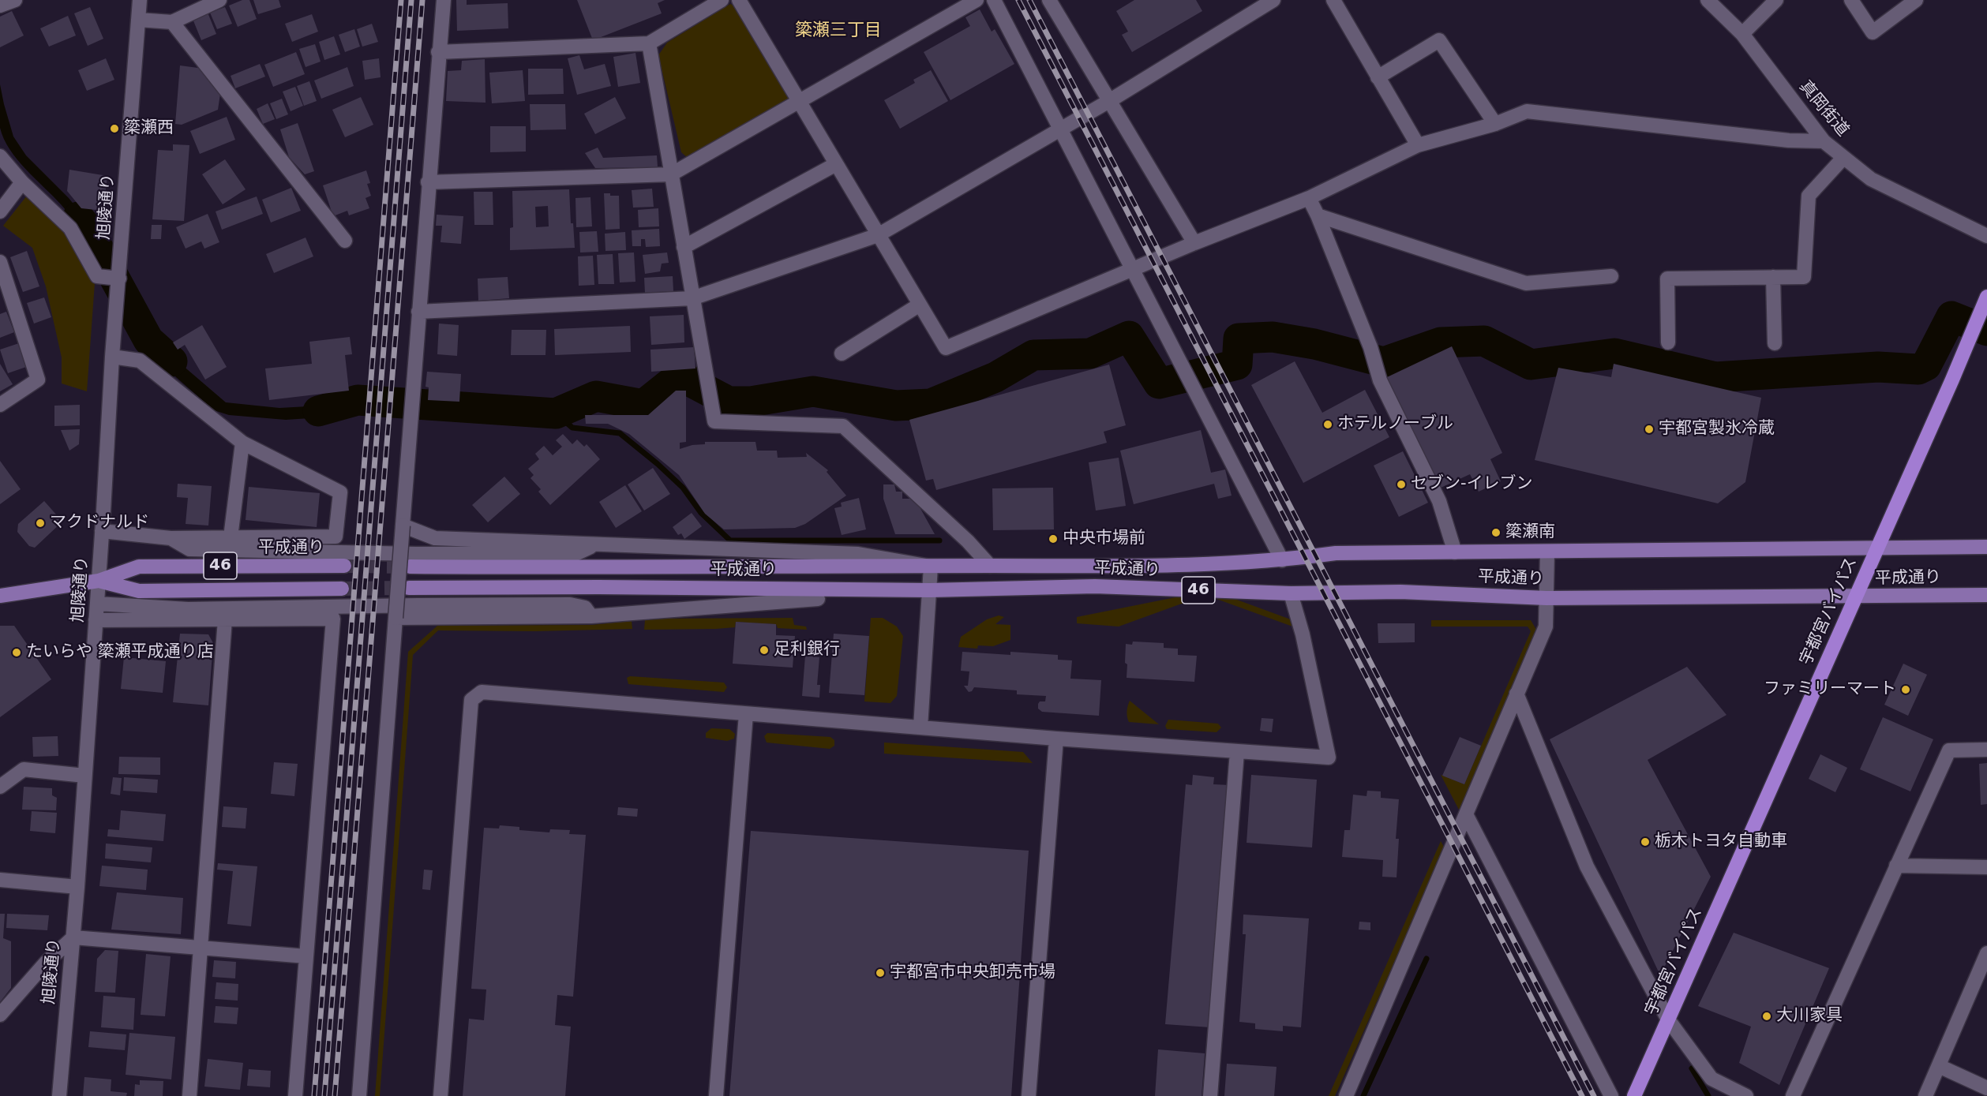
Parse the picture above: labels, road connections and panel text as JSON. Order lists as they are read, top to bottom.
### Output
{
  "streets": {
    "highway": ["宇都宮バイパス"],
    "main road": ["平成通り", "46"],
    "street": ["真岡街道", "旭陵通り"]
  },
  "crossings": [
    ["旭陵通り", "平成通り"],
    ["平成通り", "宇都宮バイパス"]
  ],
  "districts": ["簗瀬三丁目"],
  "places": [
    "簗瀬西",
    "ホテルノーブル",
    "宇都宮製氷冷蔵",
    "セブン-イレブン",
    "マクドナルド",
    "簗瀬南",
    "中央市場前",
    "足利銀行",
    "たいらや 簗瀬平成通り店",
    "ファミリーマート",
    "栃木トヨタ自動車",
    "宇都宮市中央卸売市場",
    "大川家具"
  ]
}
